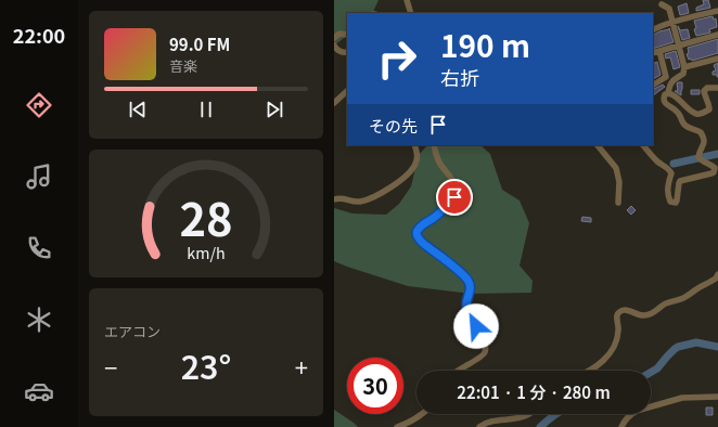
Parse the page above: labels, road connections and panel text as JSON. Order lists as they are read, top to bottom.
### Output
{
  "page": {
    "tabs": "22:00",
    "turn": ["190 m", "右折"],
    "song": ["99.0 FM", "音楽"],
    "then": "その先",
    "tile": "エアコン",
    "heat": ["−", "23°", "+"],
    "limit": "30",
    "trip": "22:01 · 1 分 · 280 m",
    "gauge": ["28", "km/h"]
  }
}
